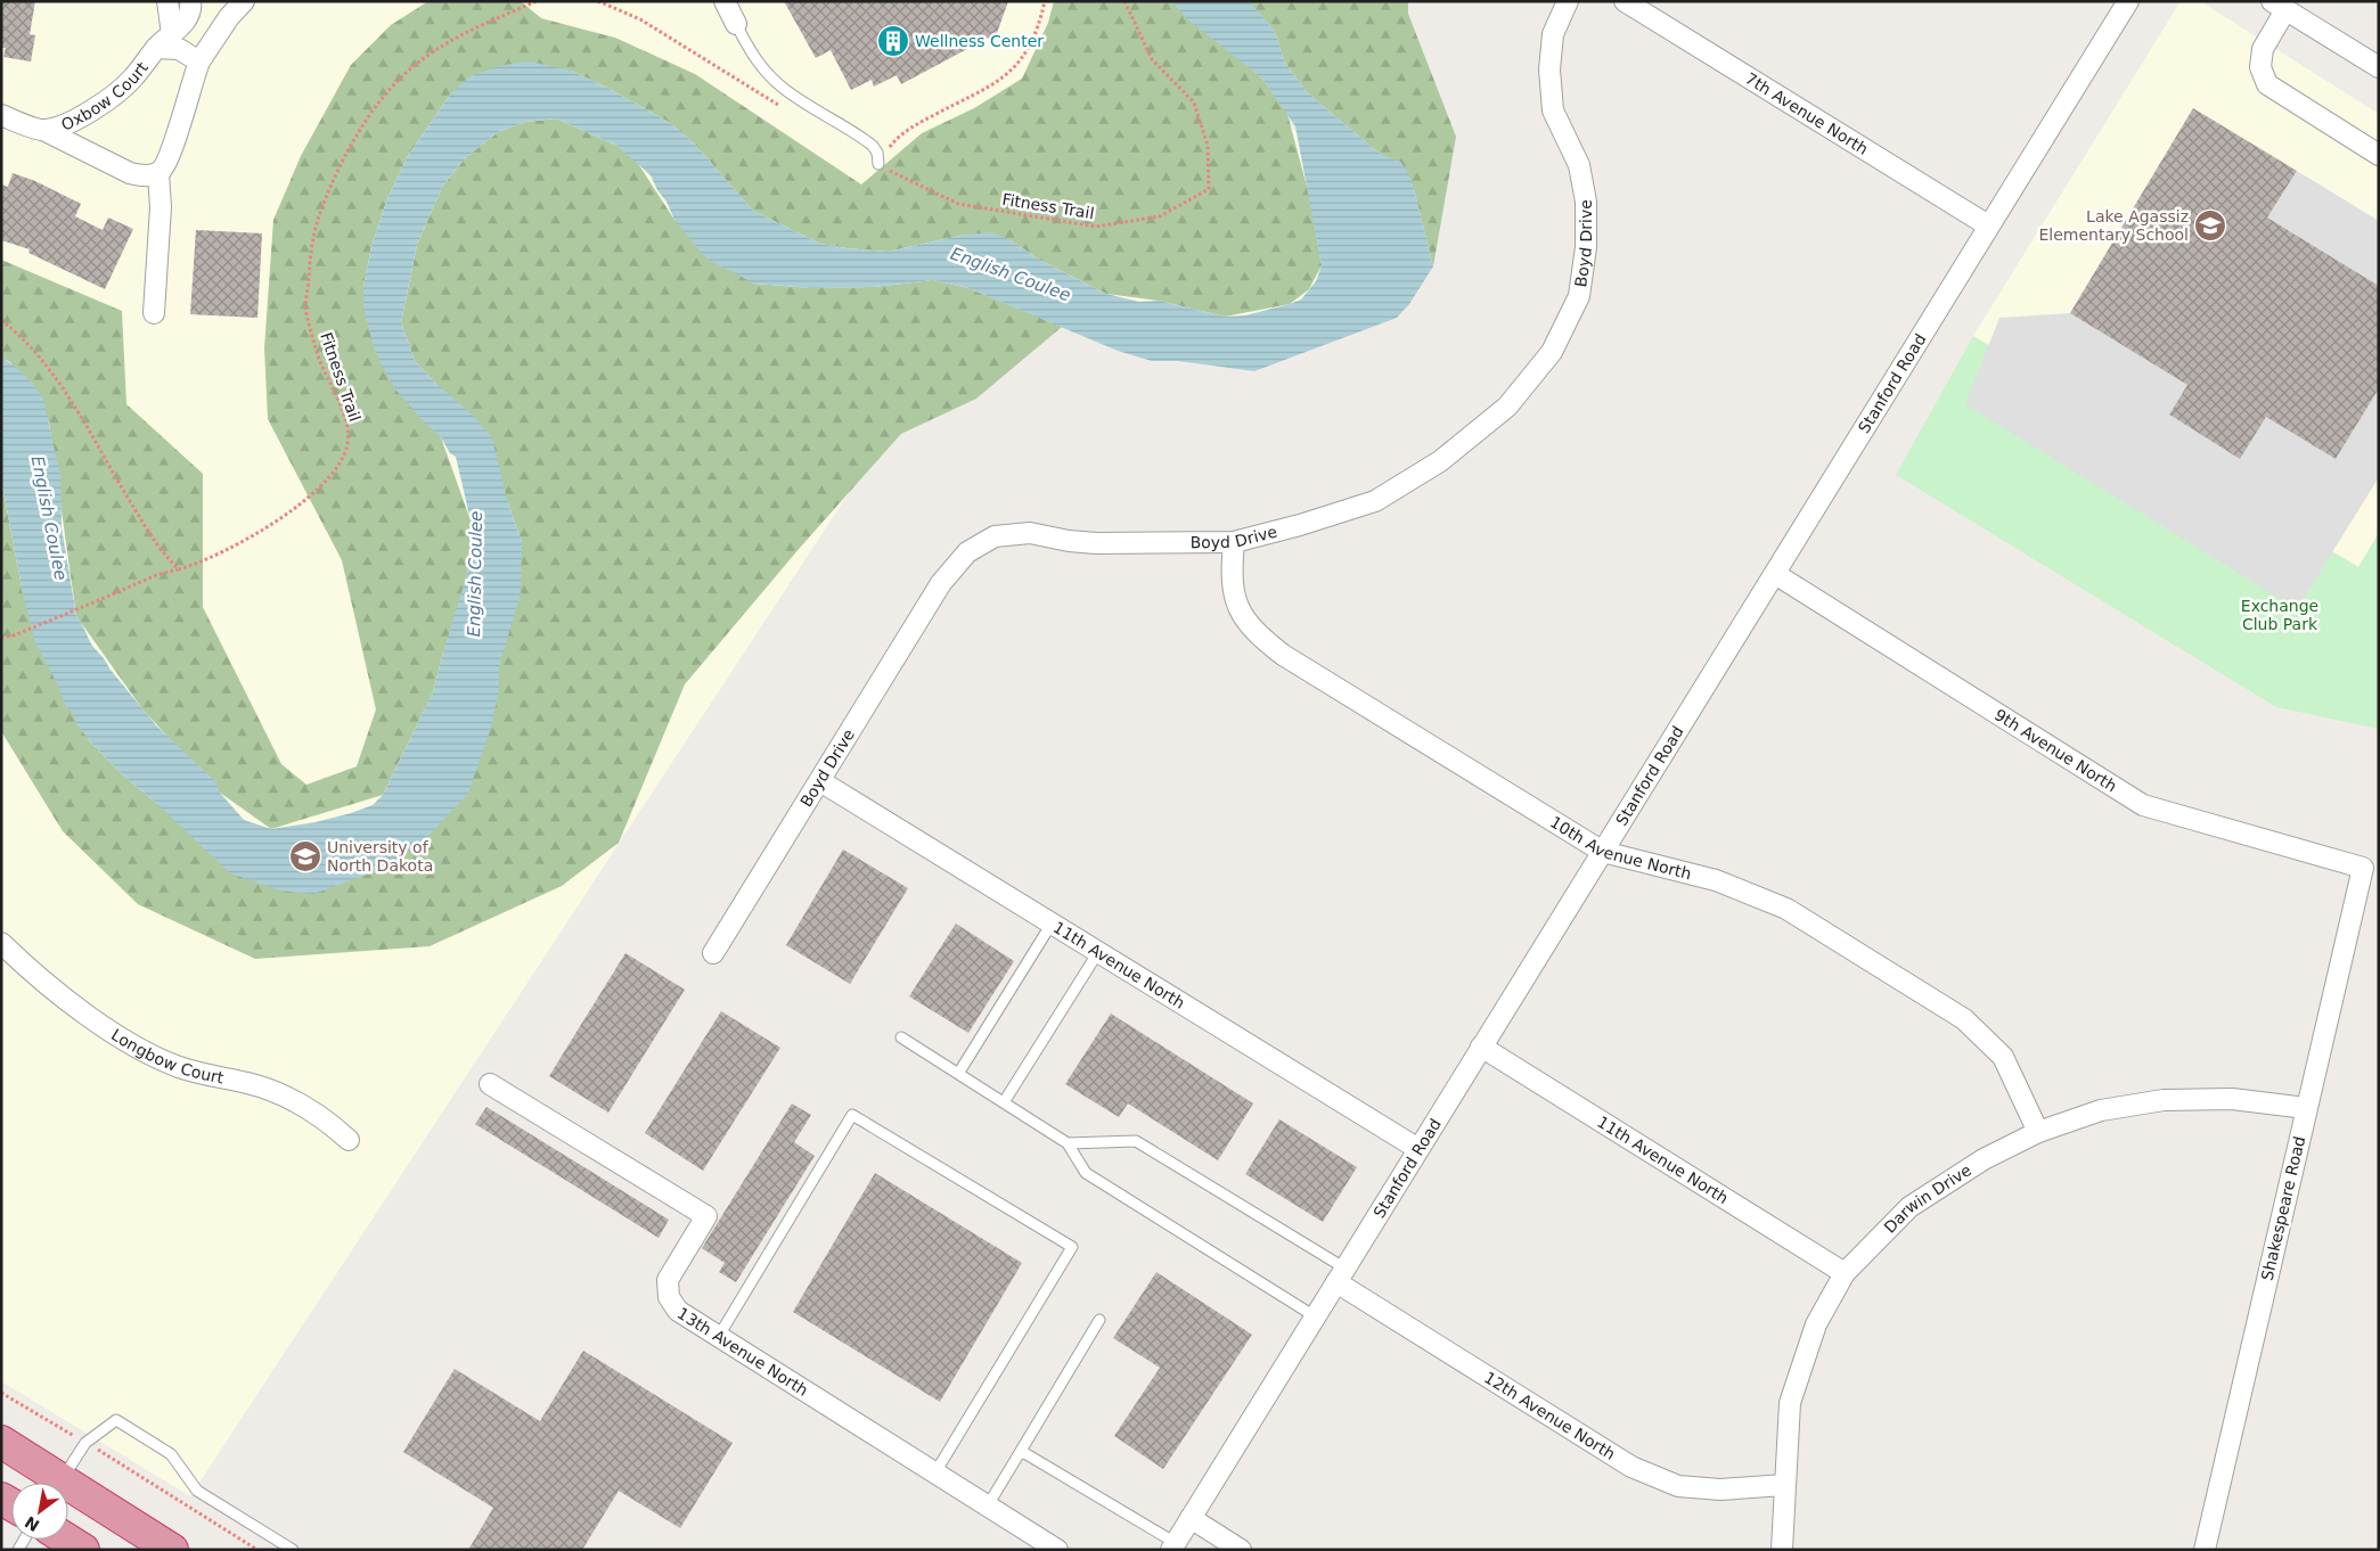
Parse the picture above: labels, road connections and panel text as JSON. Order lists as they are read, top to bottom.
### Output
{
  "streets": {
    "street": [
      "Oxbow Court",
      "7th Avenue North",
      "Boyd Drive",
      "Stanford Road",
      "9th Avenue North",
      "10th Avenue North",
      "11th Avenue North",
      "Longbow Court",
      "Darwin Drive",
      "Shakespeare Road",
      "13th Avenue North",
      "12th Avenue North"
    ],
    "path": ["Fitness Trail"]
  },
  "crossings": [
    ["7th Avenue North", "Stanford Road"],
    ["Boyd Drive", "10th Avenue North"],
    ["Boyd Drive", "11th Avenue North"],
    ["Stanford Road", "9th Avenue North"],
    ["Stanford Road", "10th Avenue North"],
    ["Stanford Road", "11th Avenue North"],
    ["Stanford Road", "12th Avenue North"],
    ["9th Avenue North", "Shakespeare Road"],
    ["10th Avenue North", "Darwin Drive"],
    ["11th Avenue North", "Darwin Drive"],
    ["Darwin Drive", "Shakespeare Road"],
    ["Darwin Drive", "12th Avenue North"]
  ],
  "water": ["English Coulee"],
  "parks": ["Exchange Club Park"],
  "places": {
    "building": ["Wellness Center"],
    "school or university": ["Lake Agassiz Elementary School", "University of North Dakota"]
  },
  "north": "bottom left"
}
